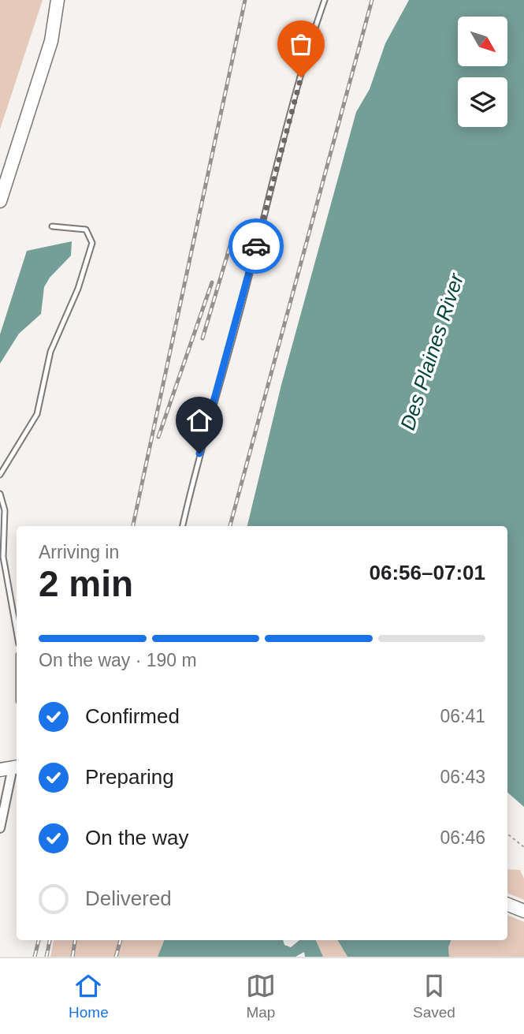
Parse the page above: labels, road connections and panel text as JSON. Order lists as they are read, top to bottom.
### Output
{
  "water": ["Des Plaines River"],
  "north": "bottom right",
  "page": {
    "heading": ["2 min", "Arriving in", "06:56–07:01"],
    "bar": "On the way · 190 m",
    "list": [
      ["Confirmed", "06:41"],
      ["Preparing", "06:43"],
      ["On the way", "06:46"],
      "Delivered"
    ],
    "tabs": ["Home", "Map", "Saved"]
  }
}
